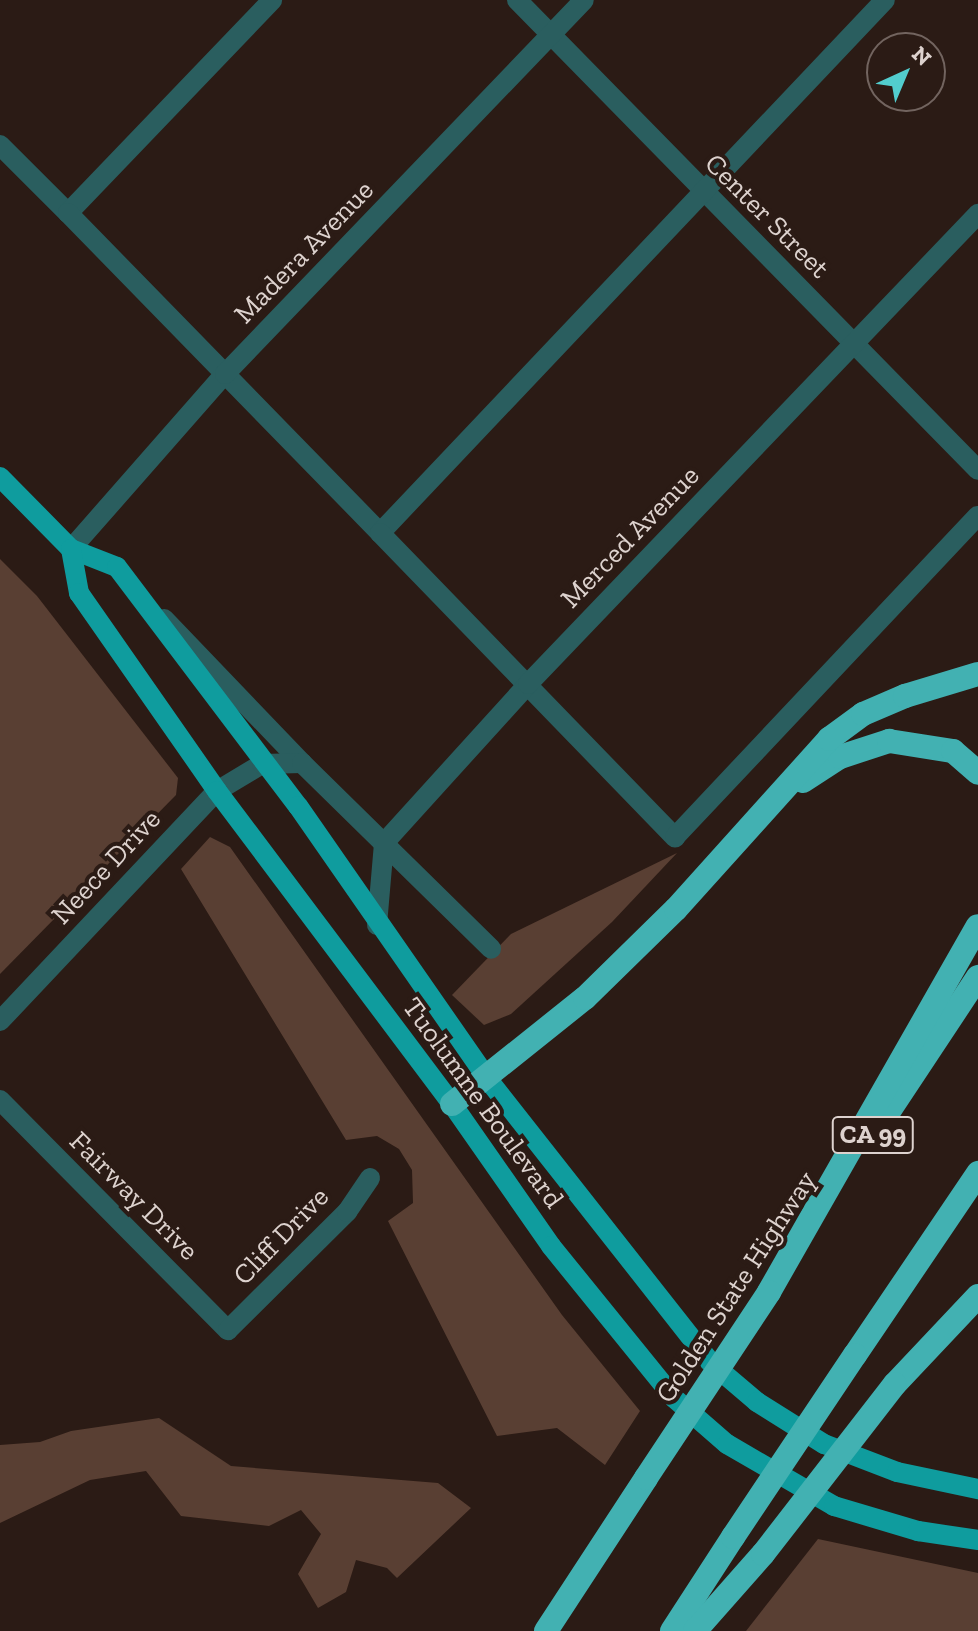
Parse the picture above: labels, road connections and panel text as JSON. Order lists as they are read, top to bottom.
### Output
{
  "streets": {
    "highway": ["CA 99", "Golden State Highway"],
    "main road": ["Tuolumne Boulevard"],
    "street": [
      "Center Street",
      "Madera Avenue",
      "Merced Avenue",
      "Neece Drive",
      "Fairway Drive",
      "Cliff Drive"
    ]
  },
  "crossings": [
    ["Center Street", "Madera Avenue"],
    ["Center Street", "Merced Avenue"],
    ["Madera Avenue", "Tuolumne Boulevard"],
    ["Merced Avenue", "Tuolumne Boulevard"],
    ["Neece Drive", "Tuolumne Boulevard"],
    ["Fairway Drive", "Cliff Drive"]
  ],
  "north": "top right"
}
